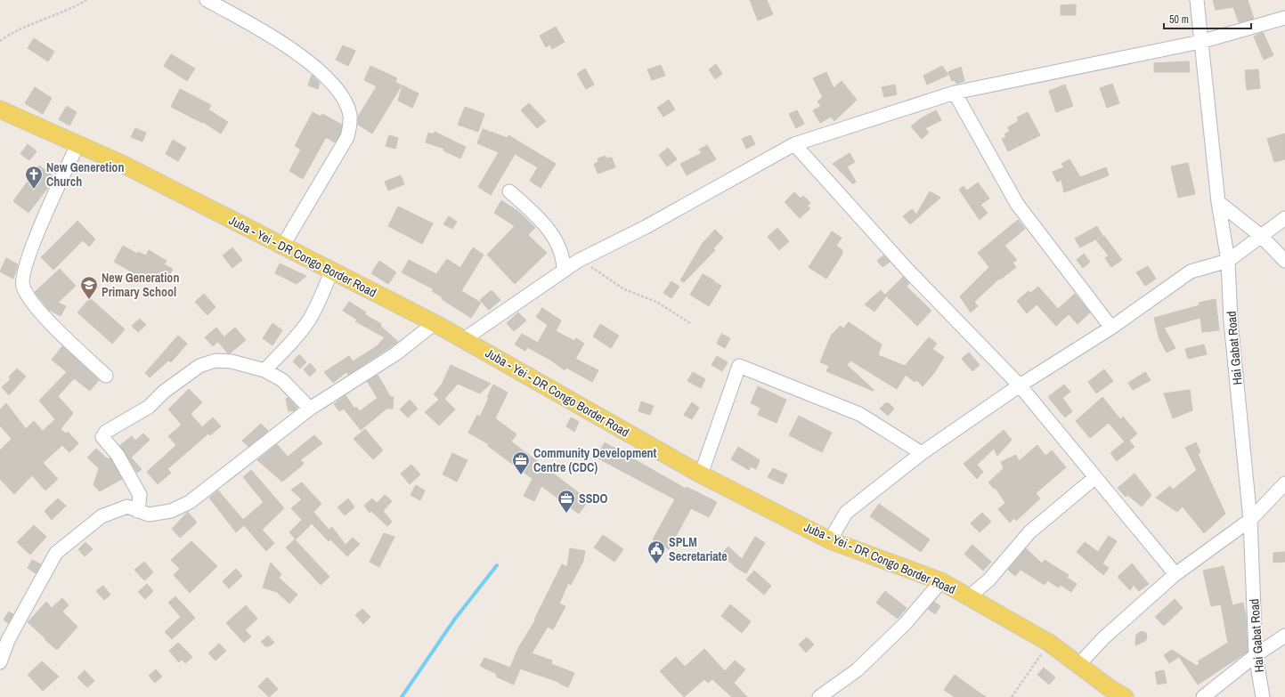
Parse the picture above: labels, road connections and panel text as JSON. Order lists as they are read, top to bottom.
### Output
{
  "streets": {
    "main road": ["Juba - Yei - DR Congo Border Road"],
    "street": ["Hai Gabat Road"]
  },
  "places": {
    "church": ["New Generetion Church"],
    "school or university": ["New Generation Primary School"],
    "office": ["Community Development Centre (CDC)", "SSDO"],
    "public building": ["SPLM Secretariate"]
  },
  "scale_bar": "50 m"
}
